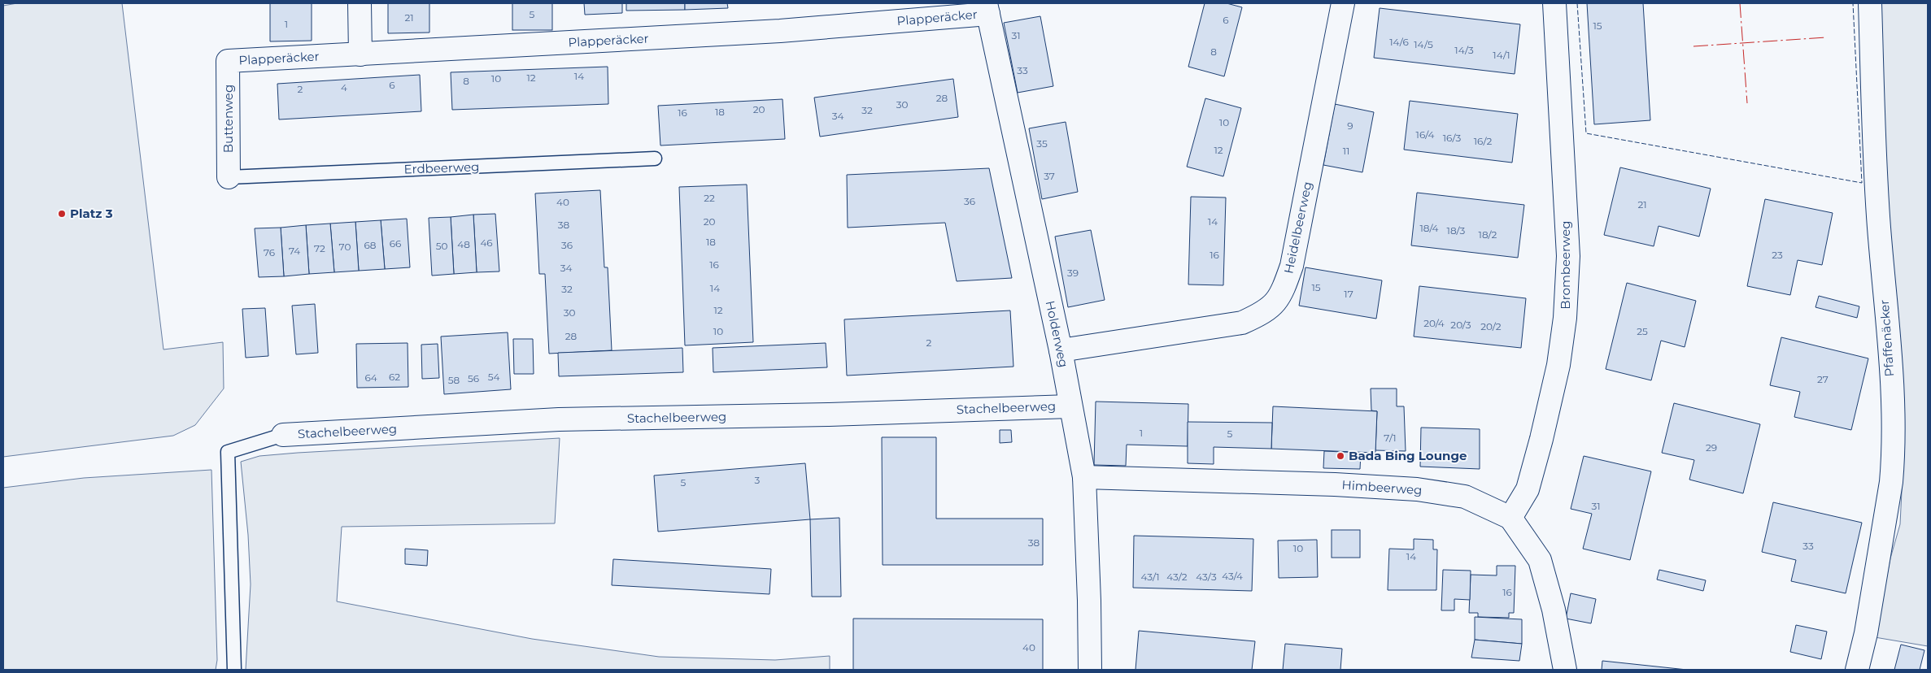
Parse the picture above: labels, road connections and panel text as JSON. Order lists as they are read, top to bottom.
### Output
{
  "streets": {
    "street": [
      "Plapperäcker",
      "Buttenweg",
      "Heidelbeerweg",
      "Brombeerweg",
      "Holderweg",
      "Pfaffenäcker",
      "Stachelbeerweg",
      "Himbeerweg"
    ],
    "lane": ["Erdbeerweg"]
  },
  "crossings": [
    ["Plapperäcker", "Buttenweg"],
    ["Plapperäcker", "Holderweg"],
    ["Buttenweg", "Erdbeerweg"],
    ["Heidelbeerweg", "Holderweg"],
    ["Brombeerweg", "Himbeerweg"],
    ["Holderweg", "Stachelbeerweg"],
    ["Holderweg", "Himbeerweg"]
  ],
  "places": ["Platz 3", "Bada Bing Lounge"],
  "house_numbers": [
    "5",
    "21",
    "6",
    "1",
    "15",
    "31",
    "14/6",
    "14/5",
    "14/3",
    "8",
    "14/1",
    "33",
    "14",
    "12",
    "10",
    "8",
    "6",
    "4",
    "2",
    "28",
    "30",
    "20",
    "32",
    "18",
    "16",
    "34",
    "10",
    "9",
    "16/4",
    "16/3",
    "16/2",
    "35",
    "12",
    "11",
    "37",
    "22",
    "36",
    "40",
    "21",
    "20",
    "14",
    "38",
    "18/4",
    "18/3",
    "18/2",
    "18",
    "46",
    "66",
    "48",
    "68",
    "36",
    "50",
    "70",
    "72",
    "74",
    "76",
    "16",
    "23",
    "16",
    "34",
    "39",
    "15",
    "14",
    "32",
    "17",
    "12",
    "30",
    "20/4",
    "20/3",
    "20/2",
    "10",
    "25",
    "28",
    "2",
    "62",
    "54",
    "64",
    "56",
    "27",
    "58",
    "1",
    "5",
    "7/1",
    "29",
    "3",
    "5",
    "31",
    "38",
    "33",
    "10",
    "14",
    "43/4",
    "43/1",
    "43/2",
    "43/3",
    "16",
    "40"
  ]
}
